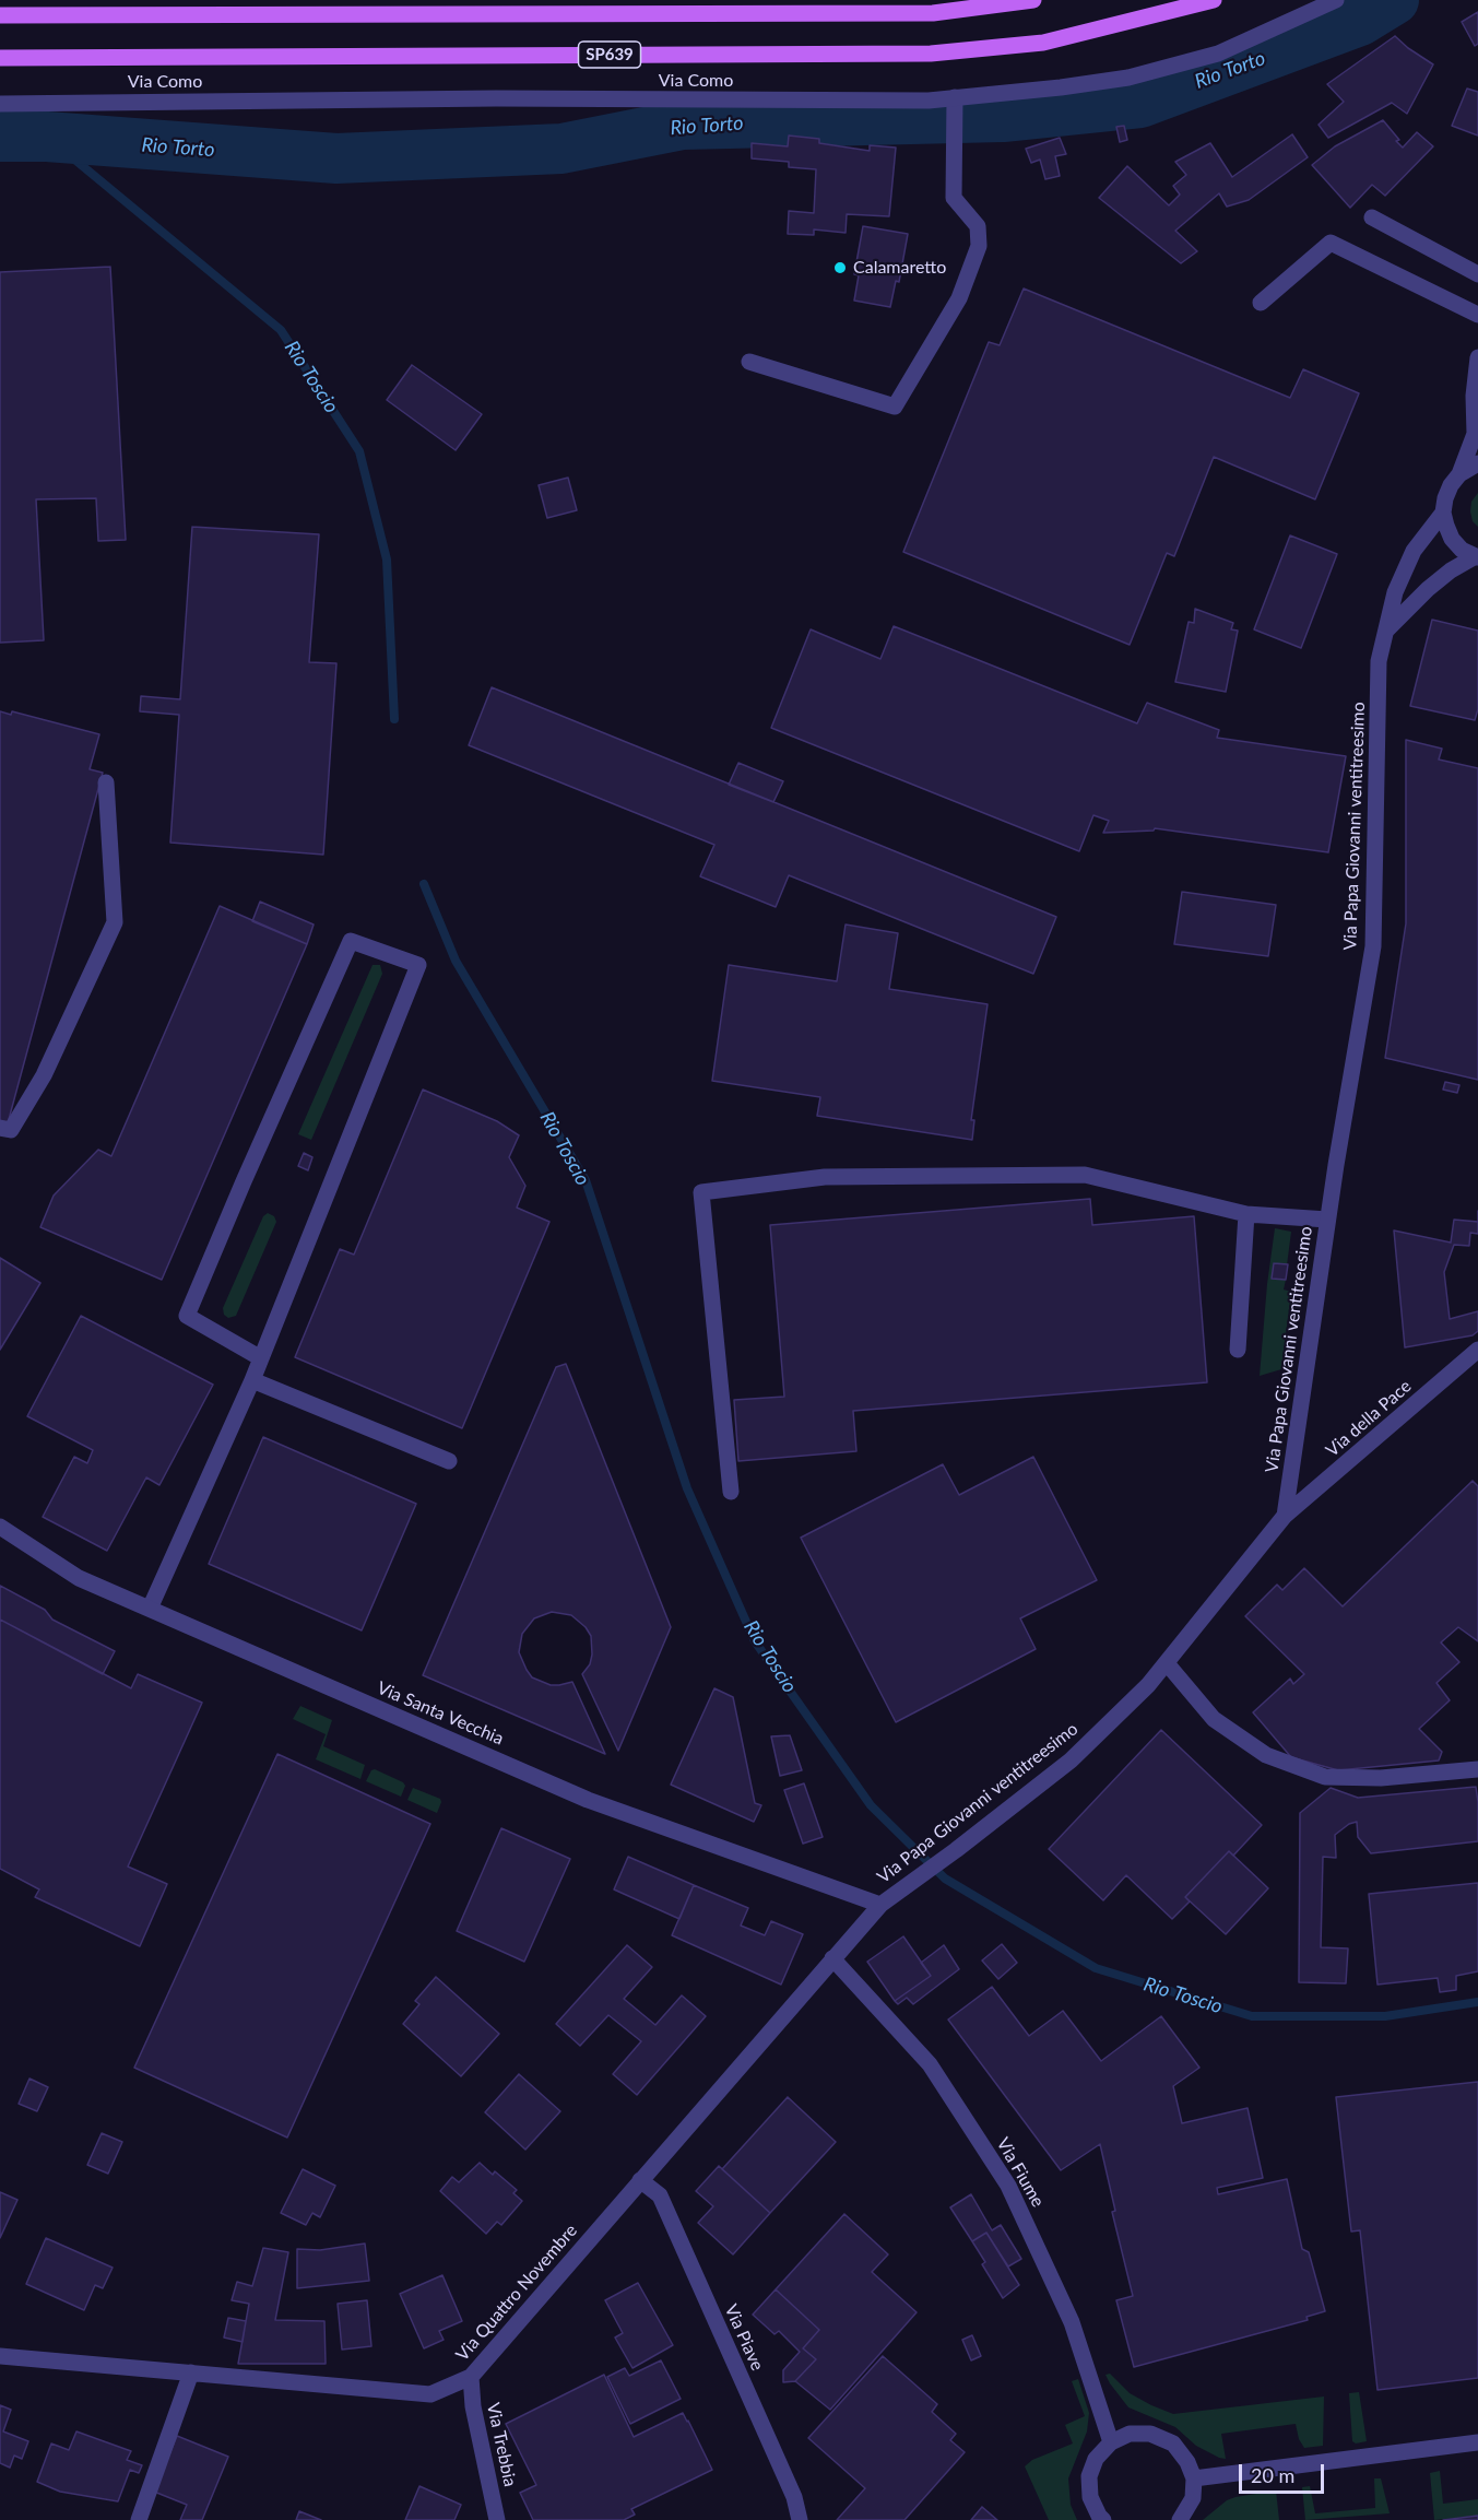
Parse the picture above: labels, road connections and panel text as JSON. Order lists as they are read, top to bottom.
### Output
{
  "streets": {
    "main road": ["SP639"],
    "street": [
      "Via Como",
      "Via Papa Giovanni ventitreesimo",
      "Via della Pace",
      "Via Santa Vecchia",
      "Via Fiume",
      "Via Quattro Novembre",
      "Via Piave",
      "Via Trebbia"
    ]
  },
  "crossings": [
    ["Via Papa Giovanni ventitreesimo", "Via della Pace"],
    ["Via Papa Giovanni ventitreesimo", "Via Santa Vecchia"],
    ["Via Papa Giovanni ventitreesimo", "Via Quattro Novembre"],
    ["Via Santa Vecchia", "Via Quattro Novembre"],
    ["Via Fiume", "Via Quattro Novembre"],
    ["Via Quattro Novembre", "Via Piave"],
    ["Via Quattro Novembre", "Via Trebbia"]
  ],
  "water": ["Rio Torto", "Rio Toscio"],
  "places": ["Calamaretto"],
  "scale_bar": "20 m"
}
